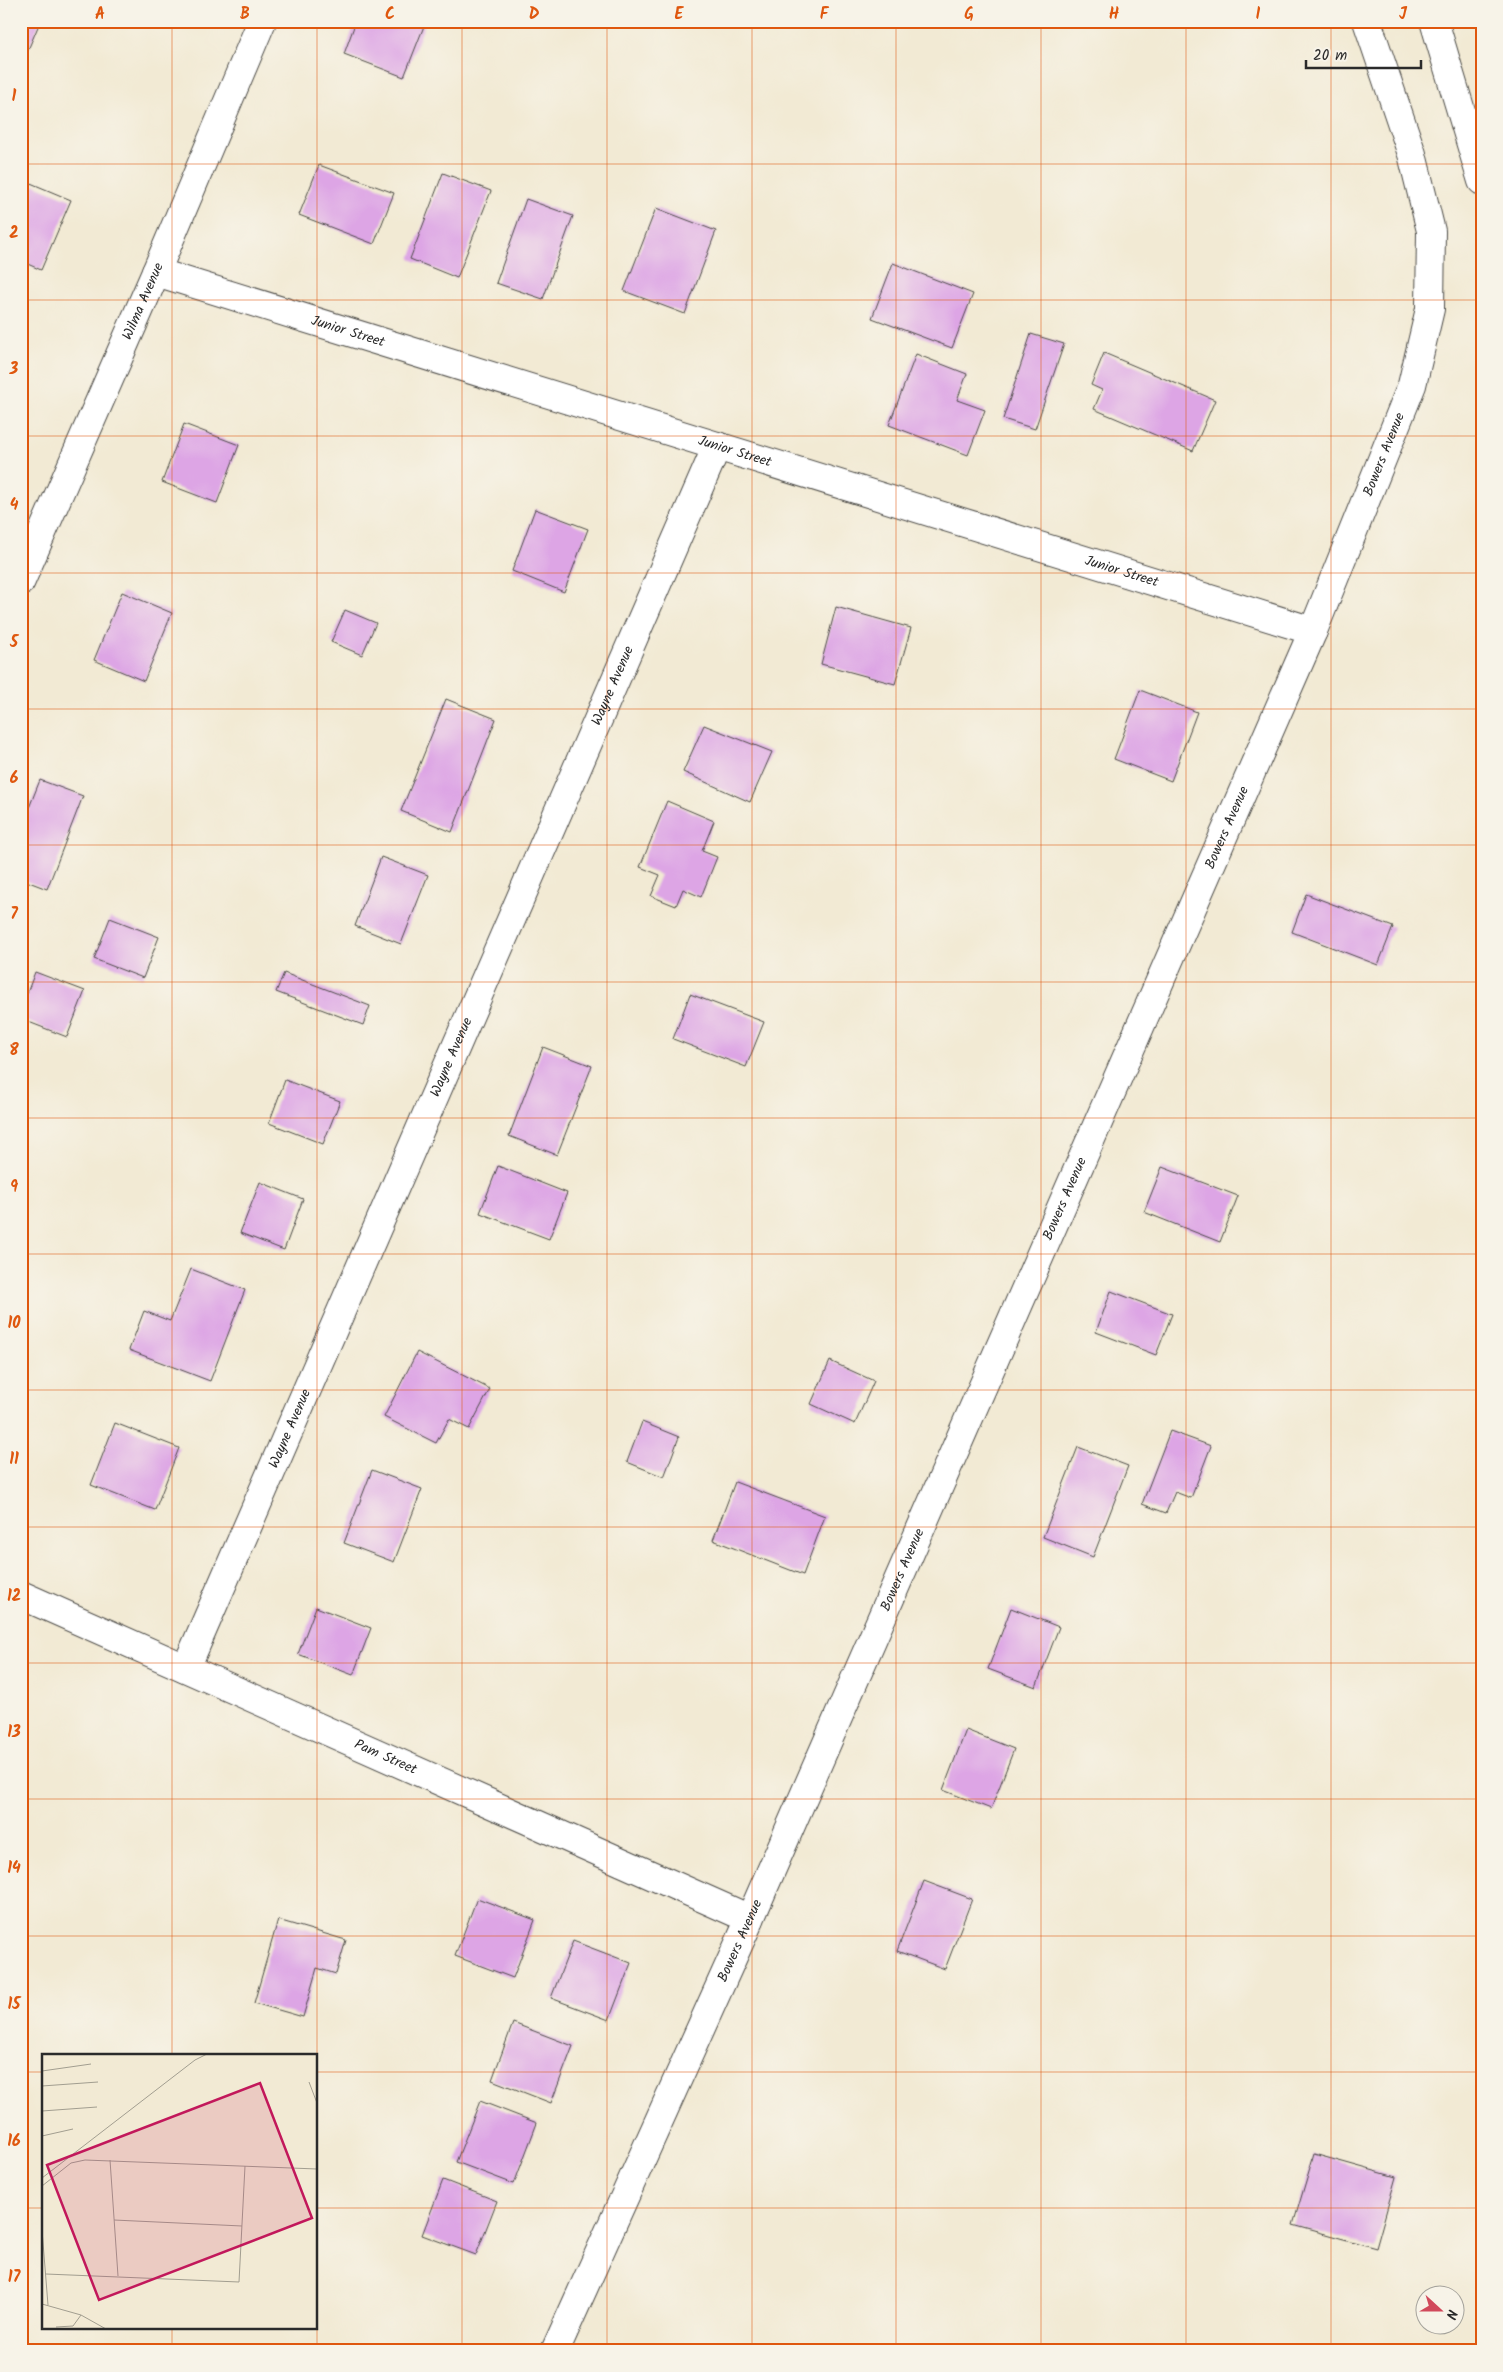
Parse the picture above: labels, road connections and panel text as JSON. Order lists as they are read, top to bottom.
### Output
{
  "streets": {
    "street": [
      "Wilma Avenue",
      "Junior Street",
      "Bowers Avenue",
      "Wayne Avenue",
      "Pam Street"
    ]
  },
  "crossings": [
    ["Wilma Avenue", "Junior Street"],
    ["Junior Street", "Bowers Avenue"],
    ["Junior Street", "Wayne Avenue"],
    ["Bowers Avenue", "Pam Street"],
    ["Wayne Avenue", "Pam Street"]
  ],
  "scale_bar": "20 m",
  "north": "right",
  "grid": {
    "columns": [
      "A",
      "B",
      "C",
      "D",
      "E",
      "F",
      "G",
      "H",
      "I",
      "J"
    ],
    "rows": [
      "1",
      "2",
      "3",
      "4",
      "5",
      "6",
      "7",
      "8",
      "9",
      "10",
      "11",
      "12",
      "13",
      "14",
      "15",
      "16",
      "17"
    ]
  }
}
